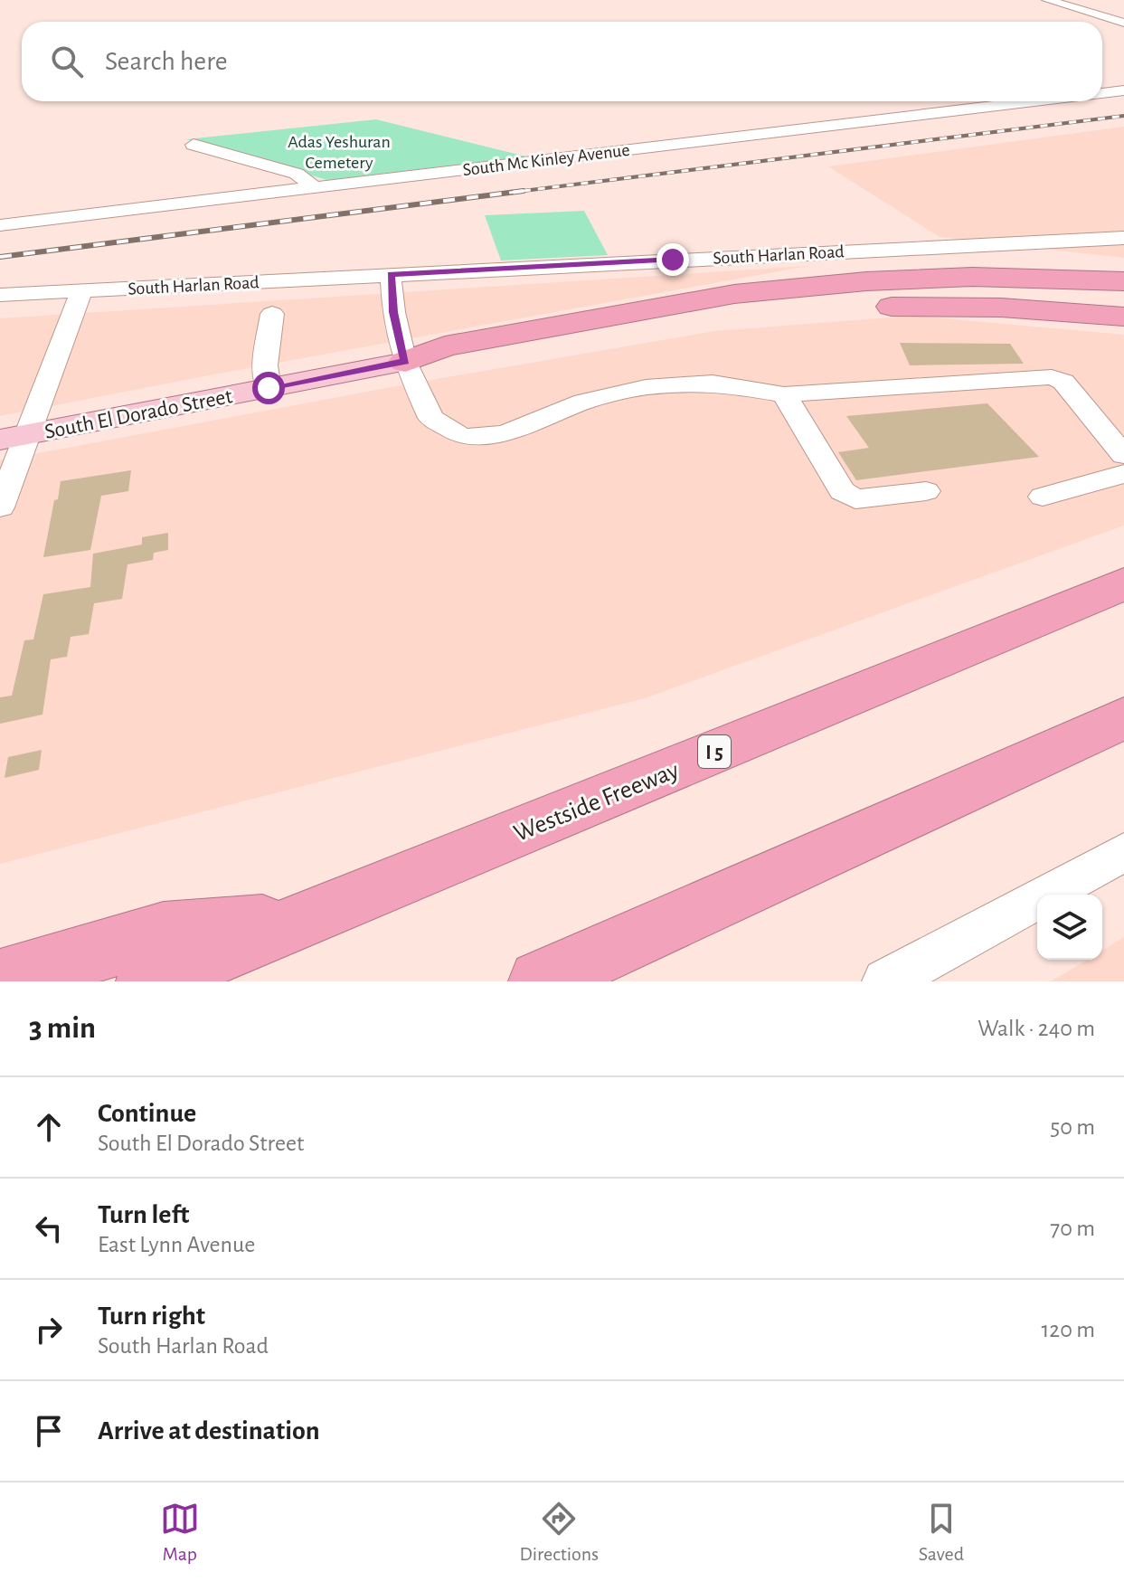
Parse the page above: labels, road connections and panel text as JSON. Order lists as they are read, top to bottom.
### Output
{
  "streets": {
    "highway": ["I 5", "Westside Freeway"],
    "main road": ["South El Dorado Street"],
    "street": ["South Mc Kinley Avenue", "South Harlan Road"]
  },
  "parks": ["Adas Yeshuran Cemetery"],
  "page": {
    "search": "Search here",
    "heading": ["3 min", "Walk · 240 m"],
    "list": [
      ["Continue", "South El Dorado Street", "50 m"],
      ["Turn left", "East Lynn Avenue", "70 m"],
      ["Turn right", "South Harlan Road", "120 m"],
      "Arrive at destination"
    ],
    "nav": ["Map", "Directions", "Saved"]
  }
}
